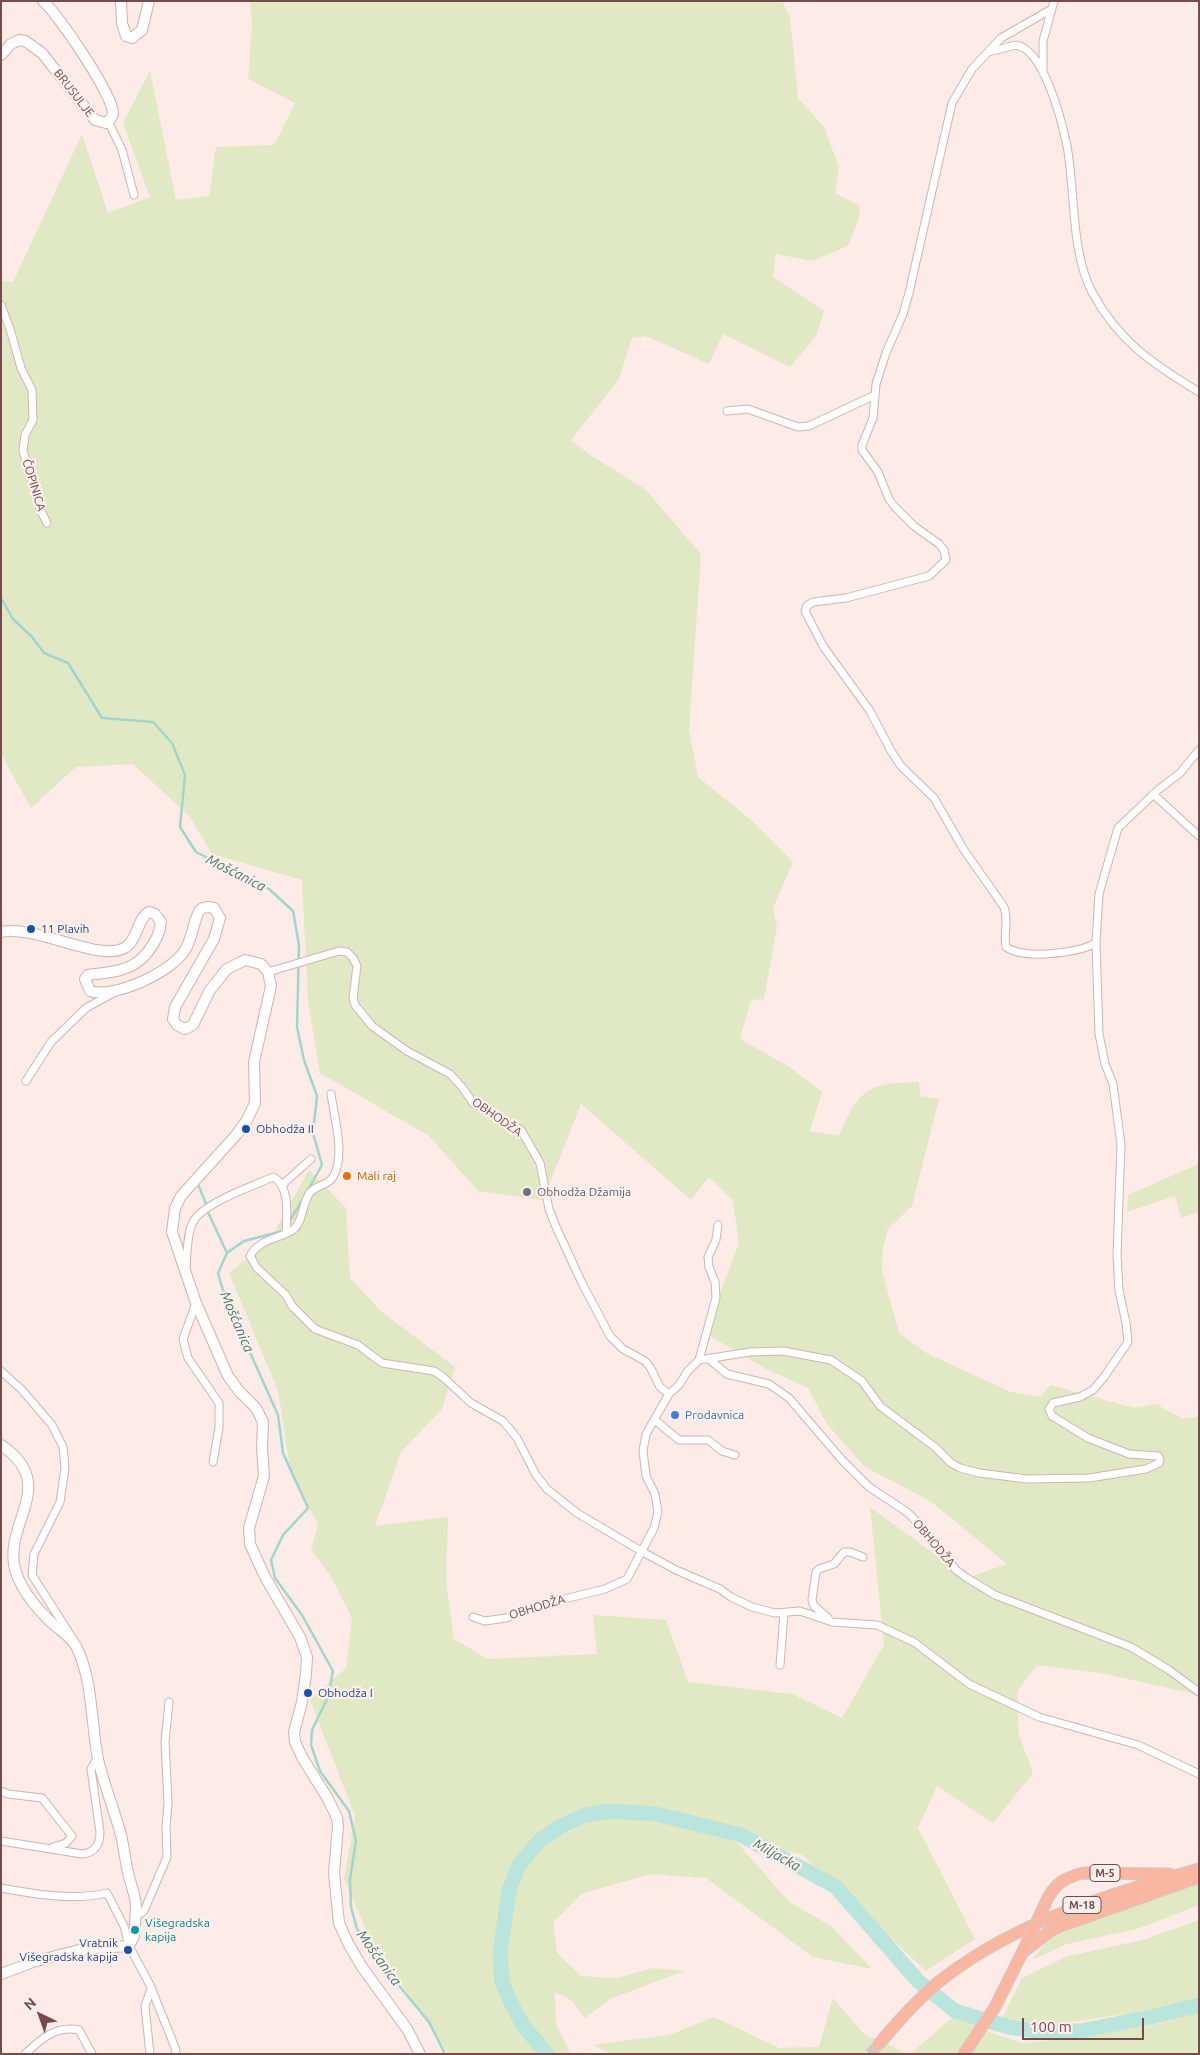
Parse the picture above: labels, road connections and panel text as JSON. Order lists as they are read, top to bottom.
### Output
{
  "streets": {
    "main road": ["BRUSULJE", "M-5", "M-18"],
    "street": ["ČOPINICA", "OBHODŽA"]
  },
  "crossings": [
    ["M-5", "M-18"]
  ],
  "water": ["Mošćanica", "Miljacka"],
  "places": [
    "11 Plavih",
    "Obhodža II",
    "Mali raj",
    "Obhodža Džamija",
    "Prodavnica",
    "Obhodža I",
    "Višegradska kapija",
    "Vratnik Višegradska kapija"
  ],
  "scale_bar": "100 m",
  "north": "top left"
}
